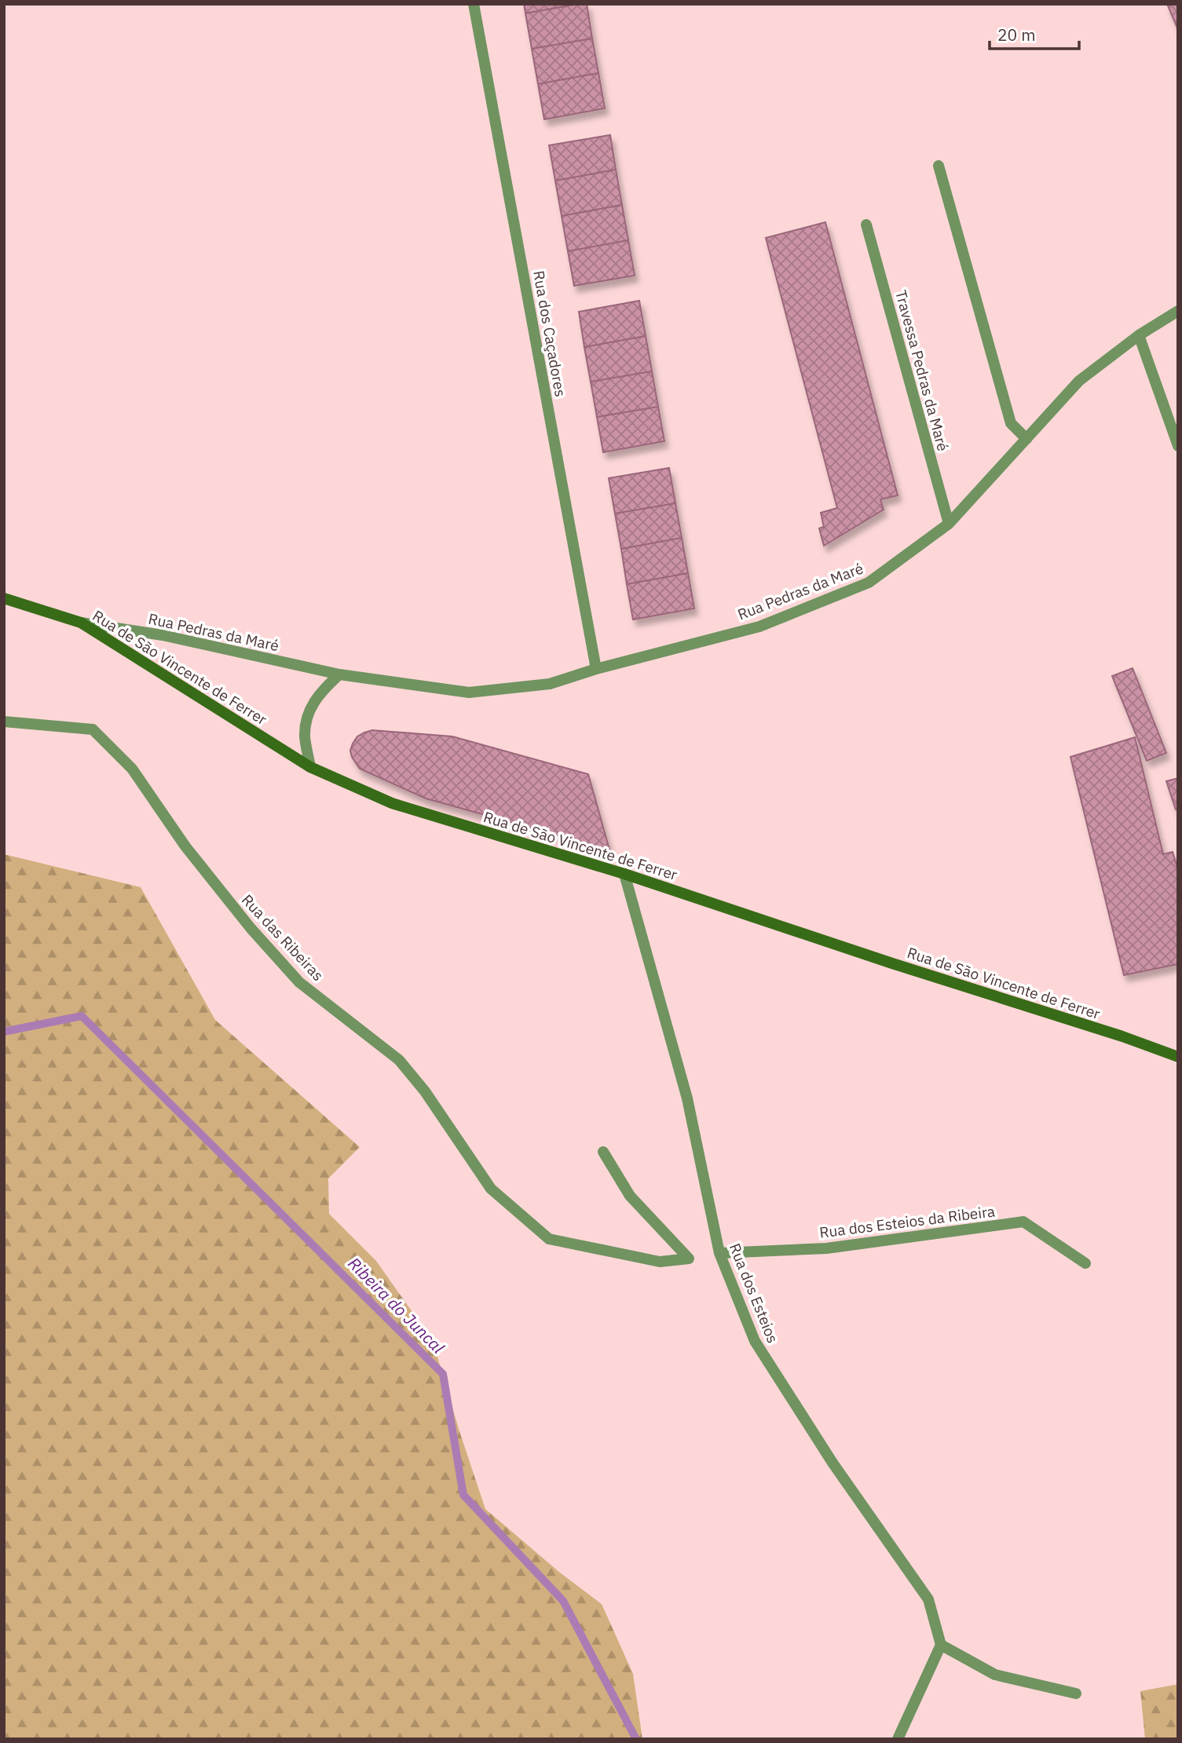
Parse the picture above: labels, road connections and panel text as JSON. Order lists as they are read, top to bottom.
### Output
{
  "streets": {
    "street": [
      "Rua dos Caçadores",
      "Travessa Pedras da Maré",
      "Rua Pedras da Maré",
      "Rua de São Vincente de Ferrer",
      "Rua das Ribeiras",
      "Rua dos Esteios da Ribeira",
      "Rua dos Esteios"
    ]
  },
  "crossings": [
    ["Rua dos Caçadores", "Rua Pedras da Maré"],
    ["Travessa Pedras da Maré", "Rua Pedras da Maré"],
    ["Rua Pedras da Maré", "Rua de São Vincente de Ferrer"],
    ["Rua de São Vincente de Ferrer", "Rua dos Esteios"],
    ["Rua dos Esteios da Ribeira", "Rua dos Esteios"]
  ],
  "water": ["Ribeira do Juncal"],
  "scale_bar": "20 m"
}
